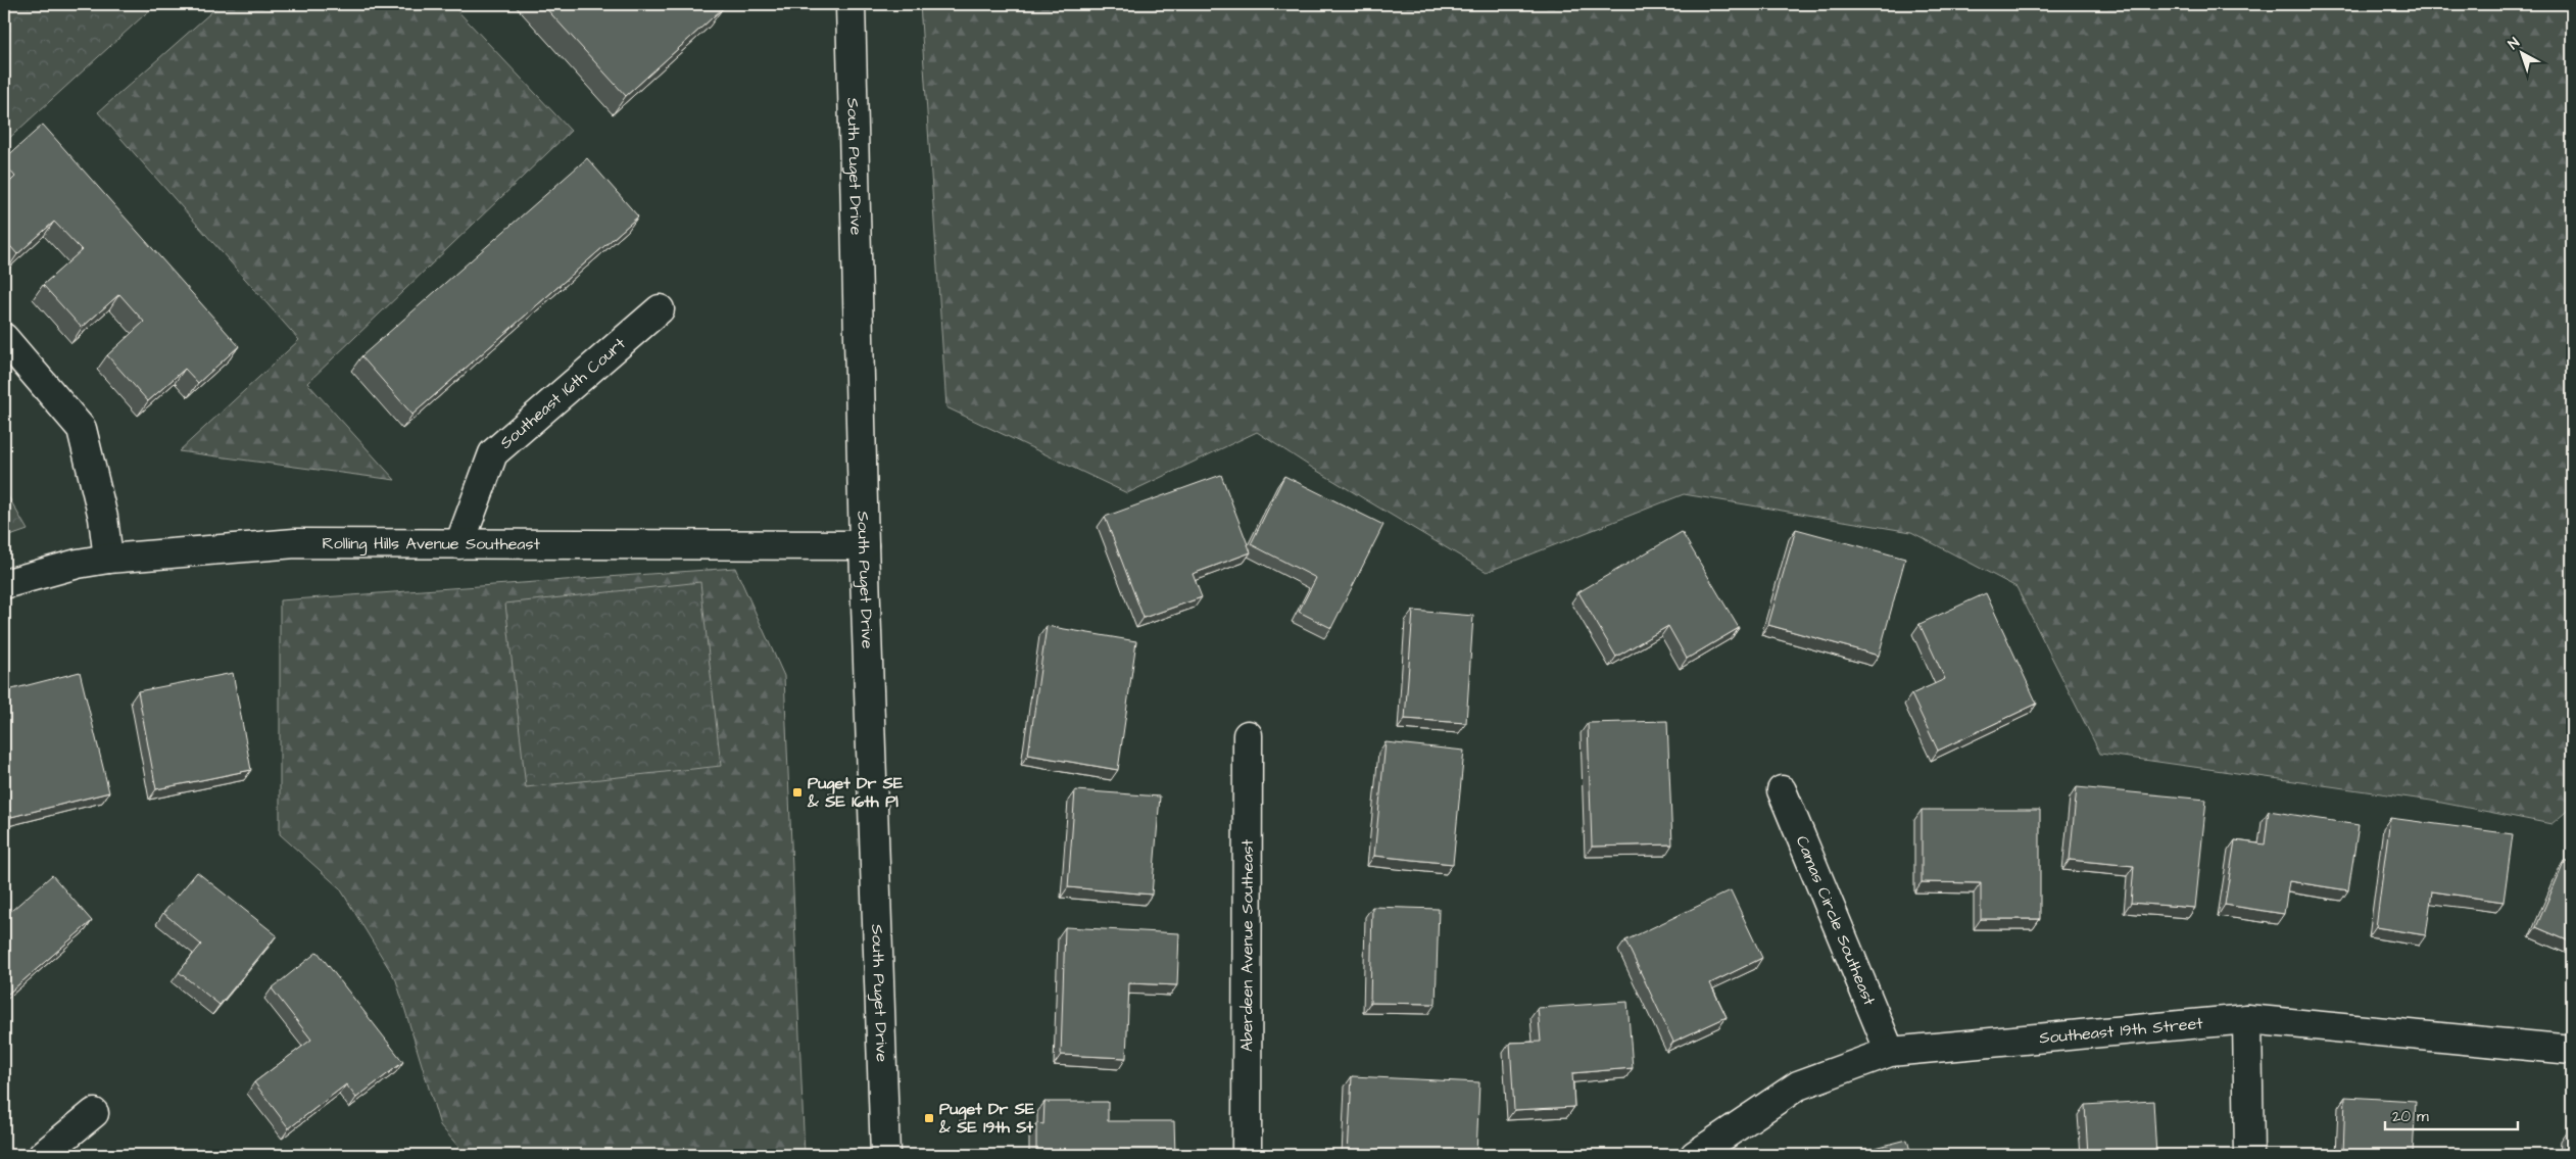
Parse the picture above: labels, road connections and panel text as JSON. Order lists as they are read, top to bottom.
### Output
{
  "streets": {
    "street": [
      "South Puget Drive",
      "Southeast 16th Court",
      "Rolling Hills Avenue Southeast",
      "Camas Circle Southeast",
      "Aberdeen Avenue Southeast",
      "Southeast 19th Street"
    ]
  },
  "crossings": [
    ["South Puget Drive", "Rolling Hills Avenue Southeast"],
    ["Southeast 16th Court", "Rolling Hills Avenue Southeast"],
    ["Camas Circle Southeast", "Southeast 19th Street"]
  ],
  "places": {
    "transit": ["Puget Dr SE & SE 16th Pl", "Puget Dr SE & SE 19th St"]
  },
  "scale_bar": "20 m",
  "north": "top left"
}
